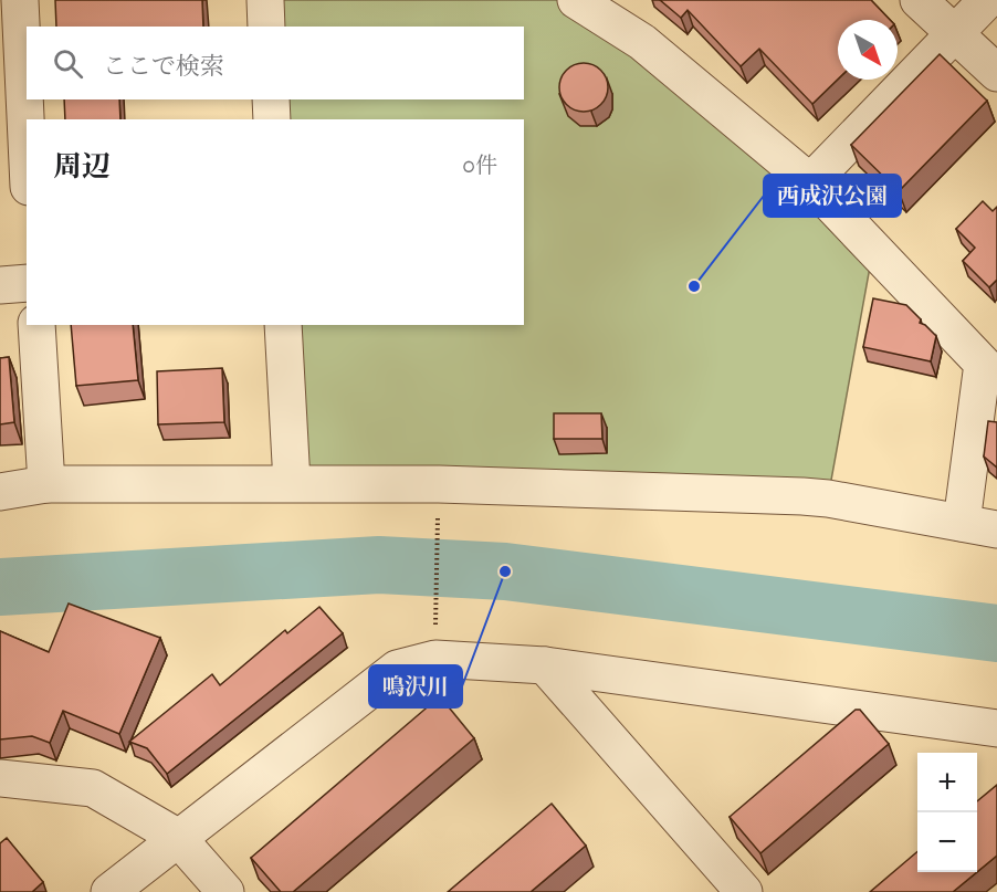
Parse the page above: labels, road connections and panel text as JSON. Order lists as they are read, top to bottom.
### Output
{
  "places": ["西成沢公園", "鳴沢川"],
  "north": "bottom right",
  "page": {
    "search": "ここで検索",
    "heading": ["周辺", "0件"],
    "map_buttons": ["+", "−"]
  }
}
